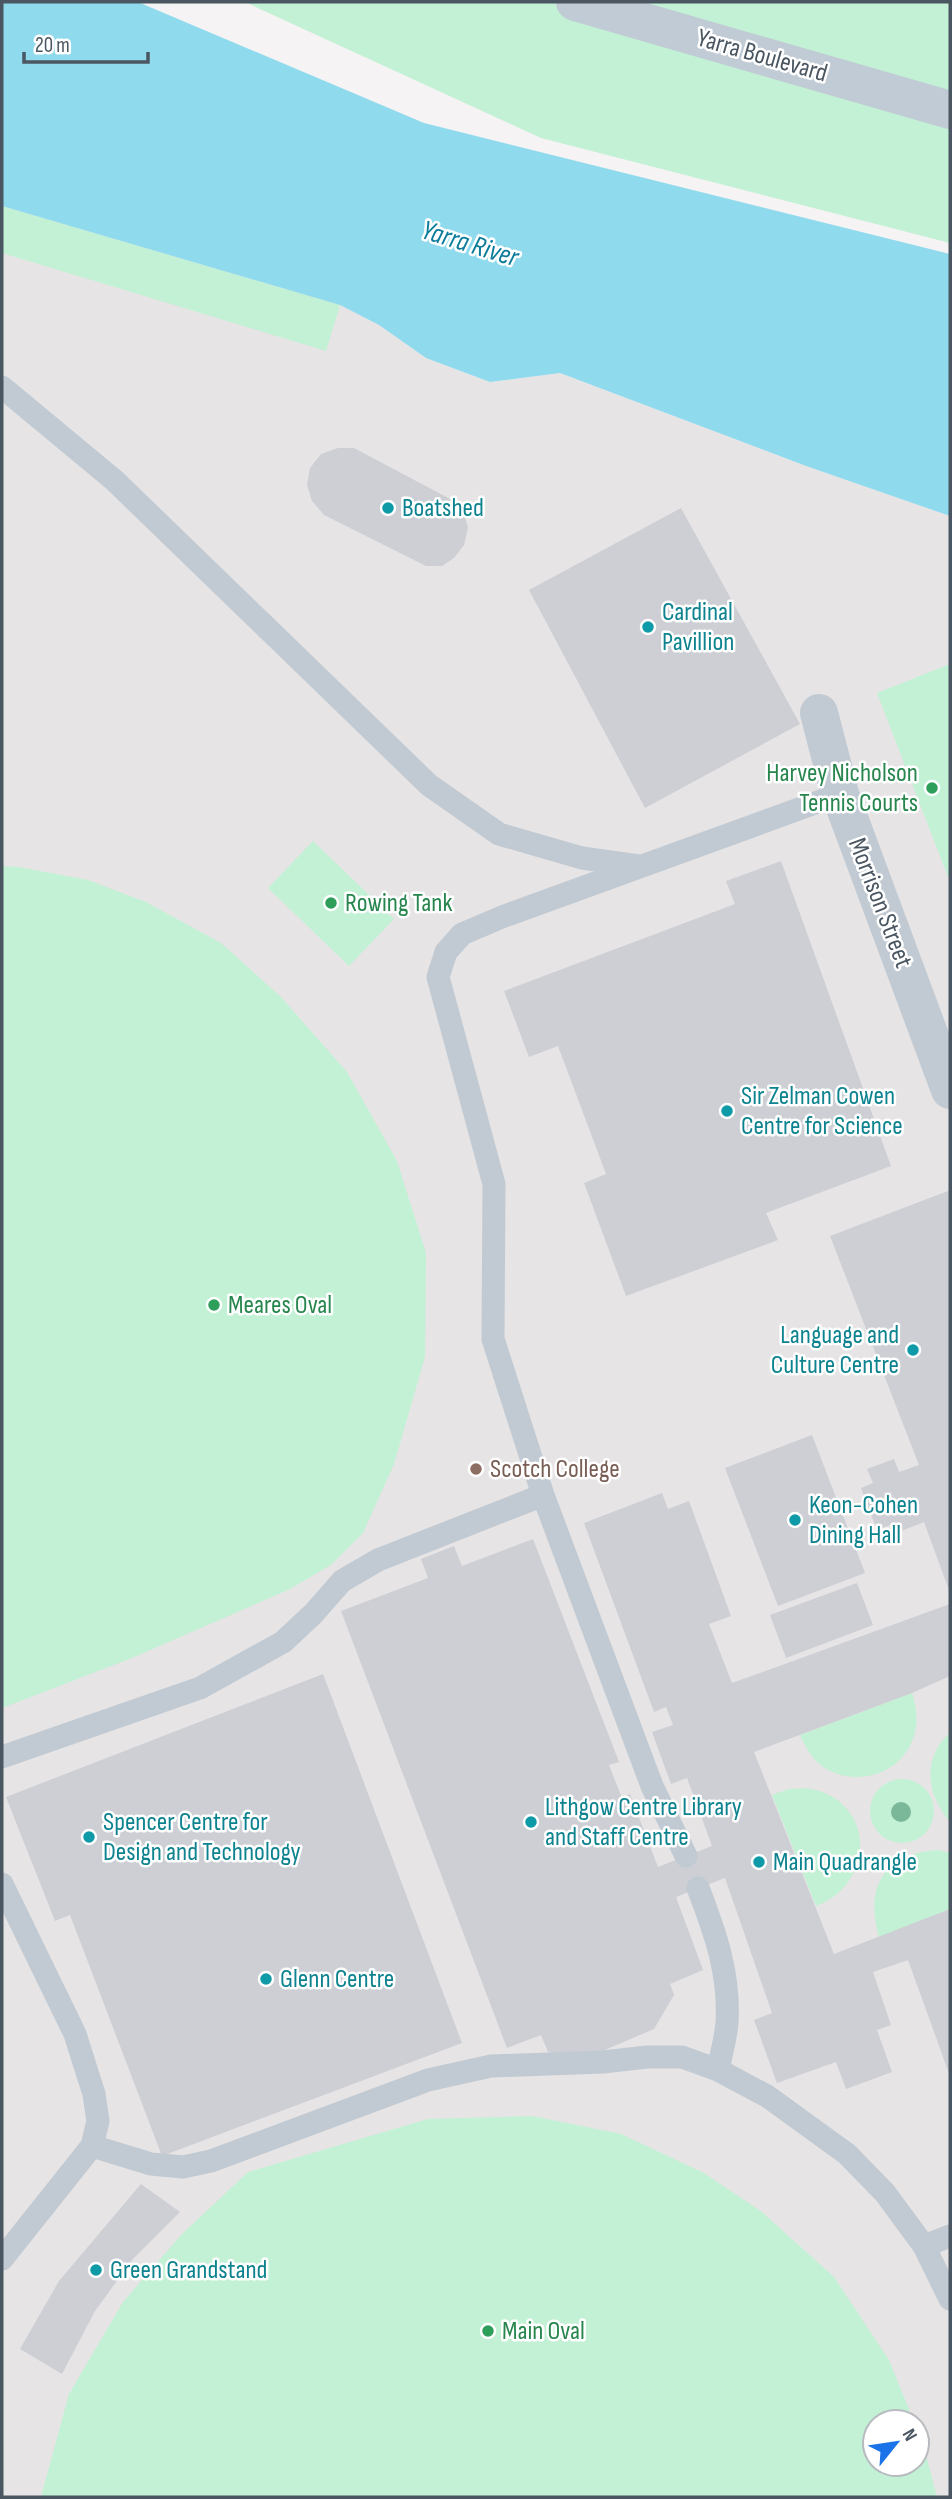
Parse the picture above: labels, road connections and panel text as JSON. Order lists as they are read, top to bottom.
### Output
{
  "streets": {
    "street": ["Yarra Boulevard", "Morrison Street"]
  },
  "water": ["Yarra River"],
  "places": [
    "Boatshed",
    "Cardinal Pavillion",
    "Harvey Nicholson Tennis Courts",
    "Rowing Tank",
    "Sir Zelman Cowen Centre for Science",
    "Meares Oval",
    "Language and Culture Centre",
    "Scotch College",
    "Keon-Cohen Dining Hall",
    "Lithgow Centre Library and Staff Centre",
    "Spencer Centre for Design and Technology",
    "Main Quadrangle",
    "Glenn Centre",
    "Green Grandstand",
    "Main Oval"
  ],
  "scale_bar": "20 m",
  "north": "top right"
}
